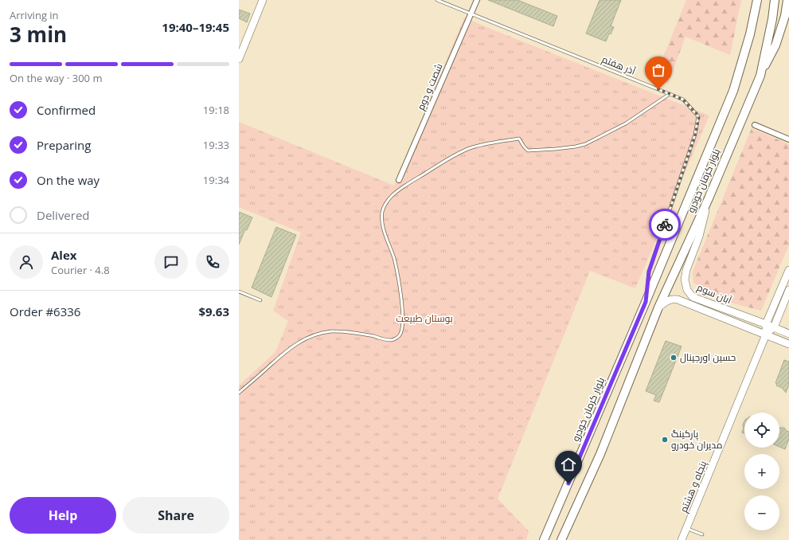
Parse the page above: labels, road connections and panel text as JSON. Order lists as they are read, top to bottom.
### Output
{
  "streets": {
    "main road": ["بلوار کرمان خودرو"],
    "street": ["شصت و دوم", "آبان سوم", "پنجاه و هشتم"],
    "lane": ["آذر هفتم"]
  },
  "crossings": [
    ["آذر هفتم", "شصت و دوم"],
    ["آذر هفتم", "بلوار کرمان خودرو"],
    ["بلوار کرمان خودرو", "آبان سوم"],
    ["آبان سوم", "پنجاه و هشتم"]
  ],
  "parks": ["بوستان طبیعت"],
  "places": ["حسین اورجینال", "پارکینگ مدیران خودرو"],
  "page": {
    "heading": ["3 min", "Arriving in", "19:40–19:45"],
    "panel": [
      "Alex",
      "Courier · 4.8",
      "Order #6336",
      "$9.63"
    ],
    "bar": "On the way · 300 m",
    "list": [
      ["Confirmed", "19:18"],
      ["Preparing", "19:33"],
      ["On the way", "19:34"],
      "Delivered"
    ],
    "map_buttons": ["+", "−"],
    "buttons": ["Help", "Share"]
  }
}
